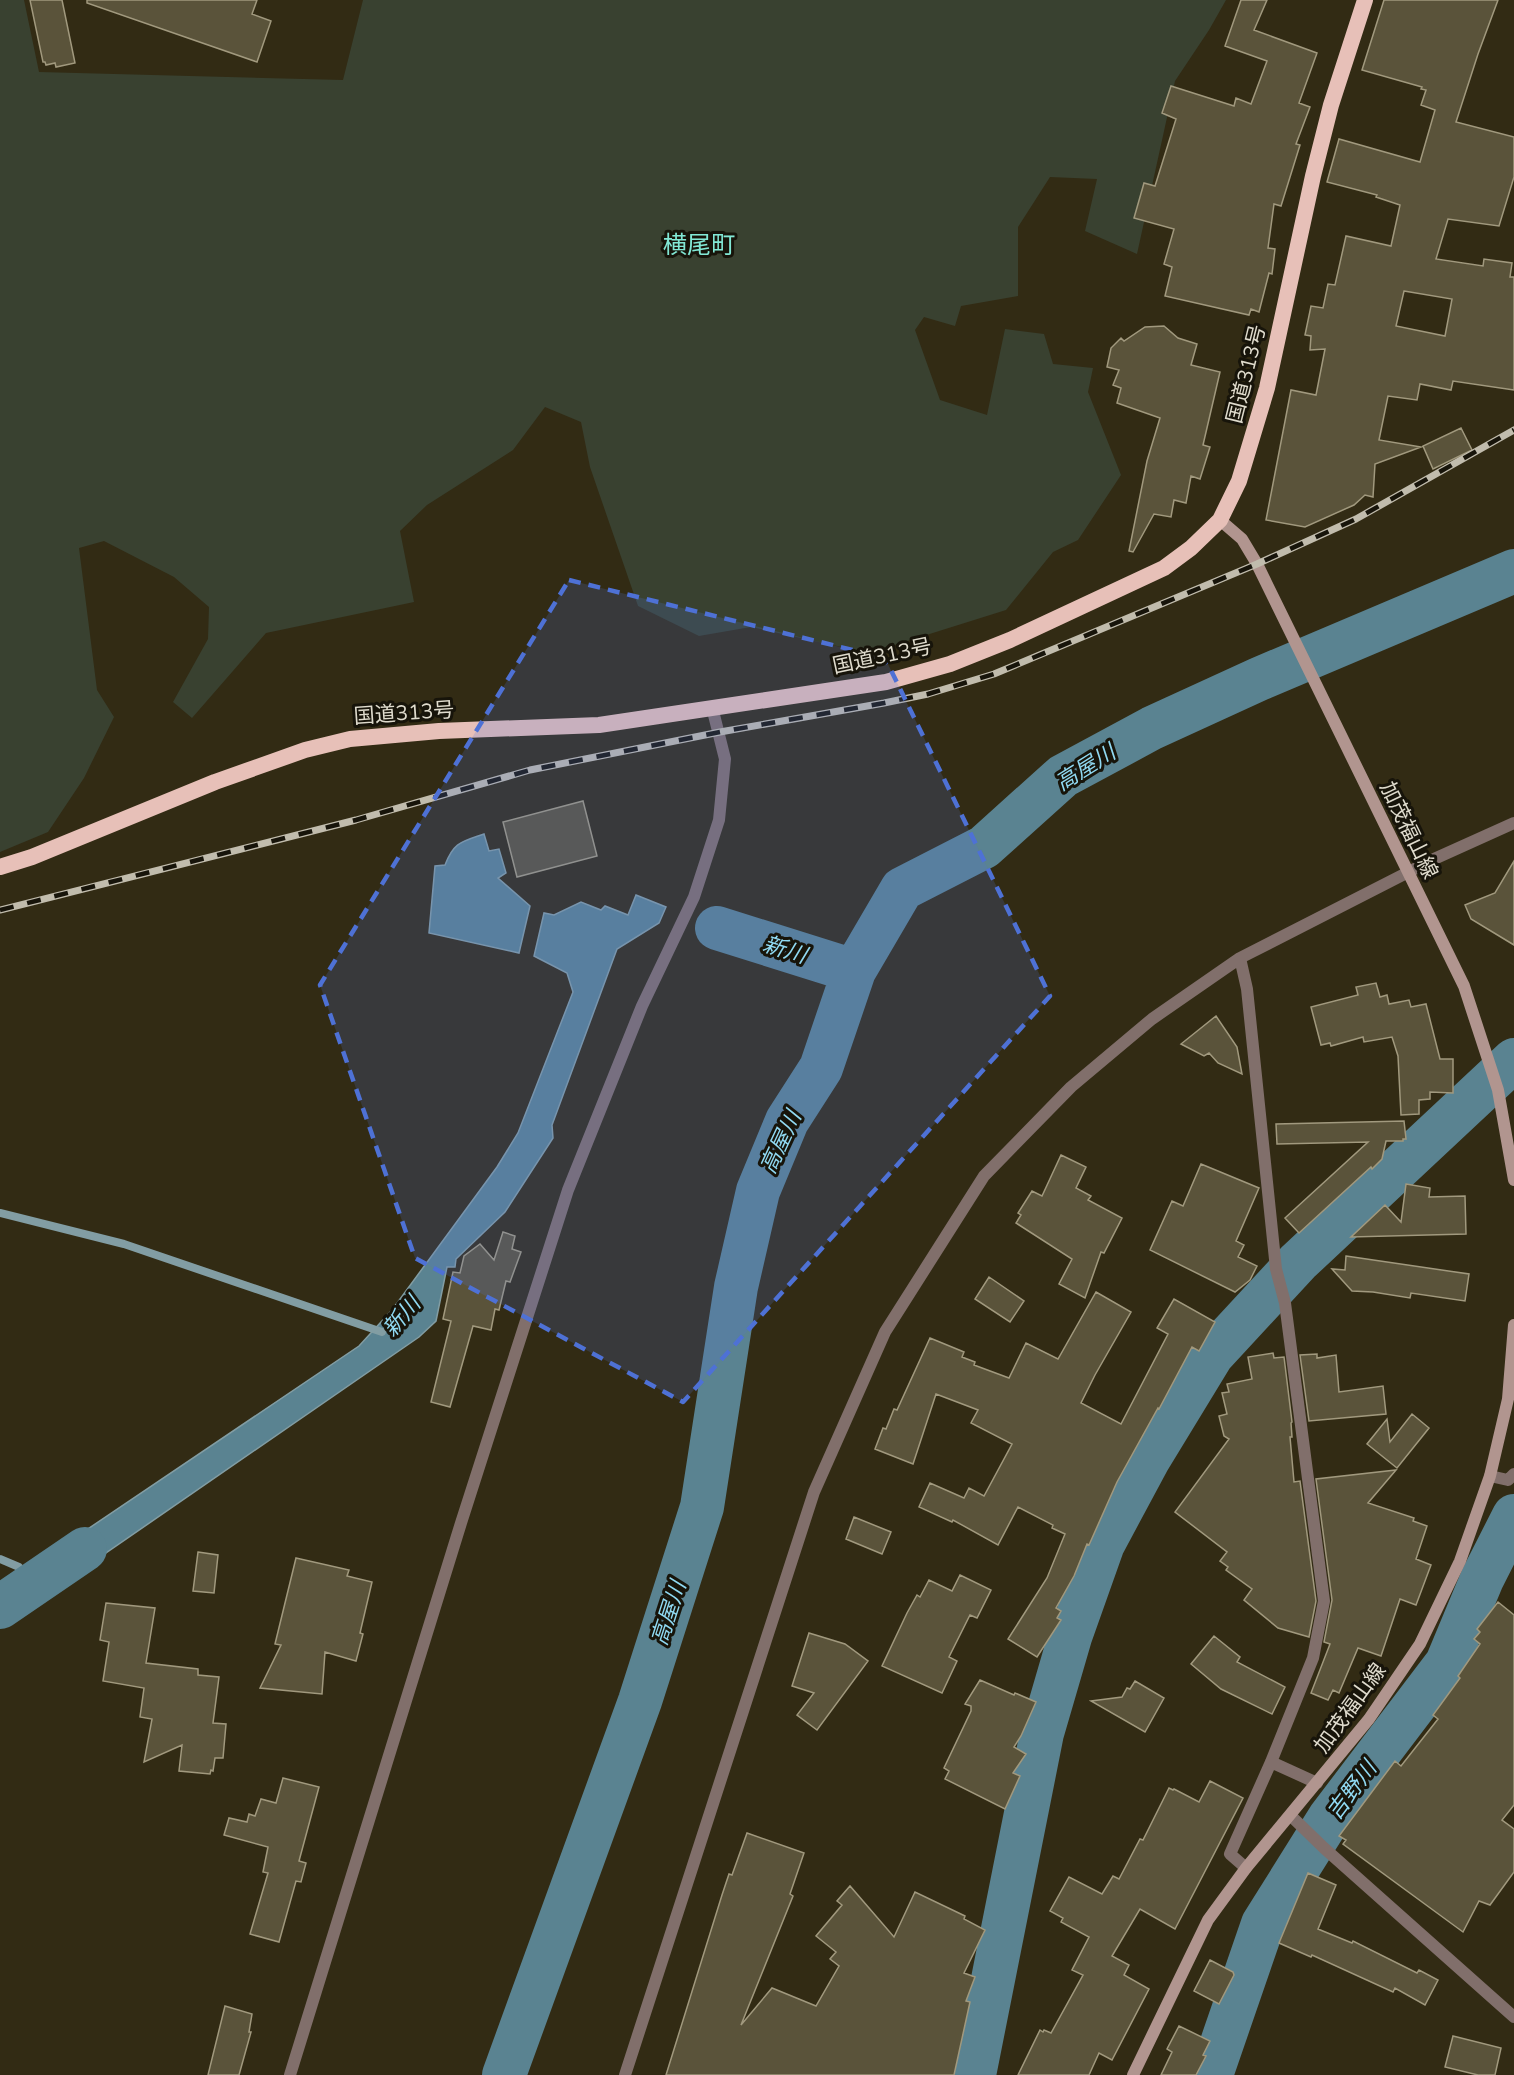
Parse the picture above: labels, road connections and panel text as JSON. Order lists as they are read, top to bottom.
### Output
{
  "streets": {
    "highway": ["国道313号"],
    "main road": ["加茂福山線"]
  },
  "crossings": [
    ["国道313号", "加茂福山線"]
  ],
  "districts": ["横尾町"],
  "water": ["高屋川", "新川", "吉野川"]
}
